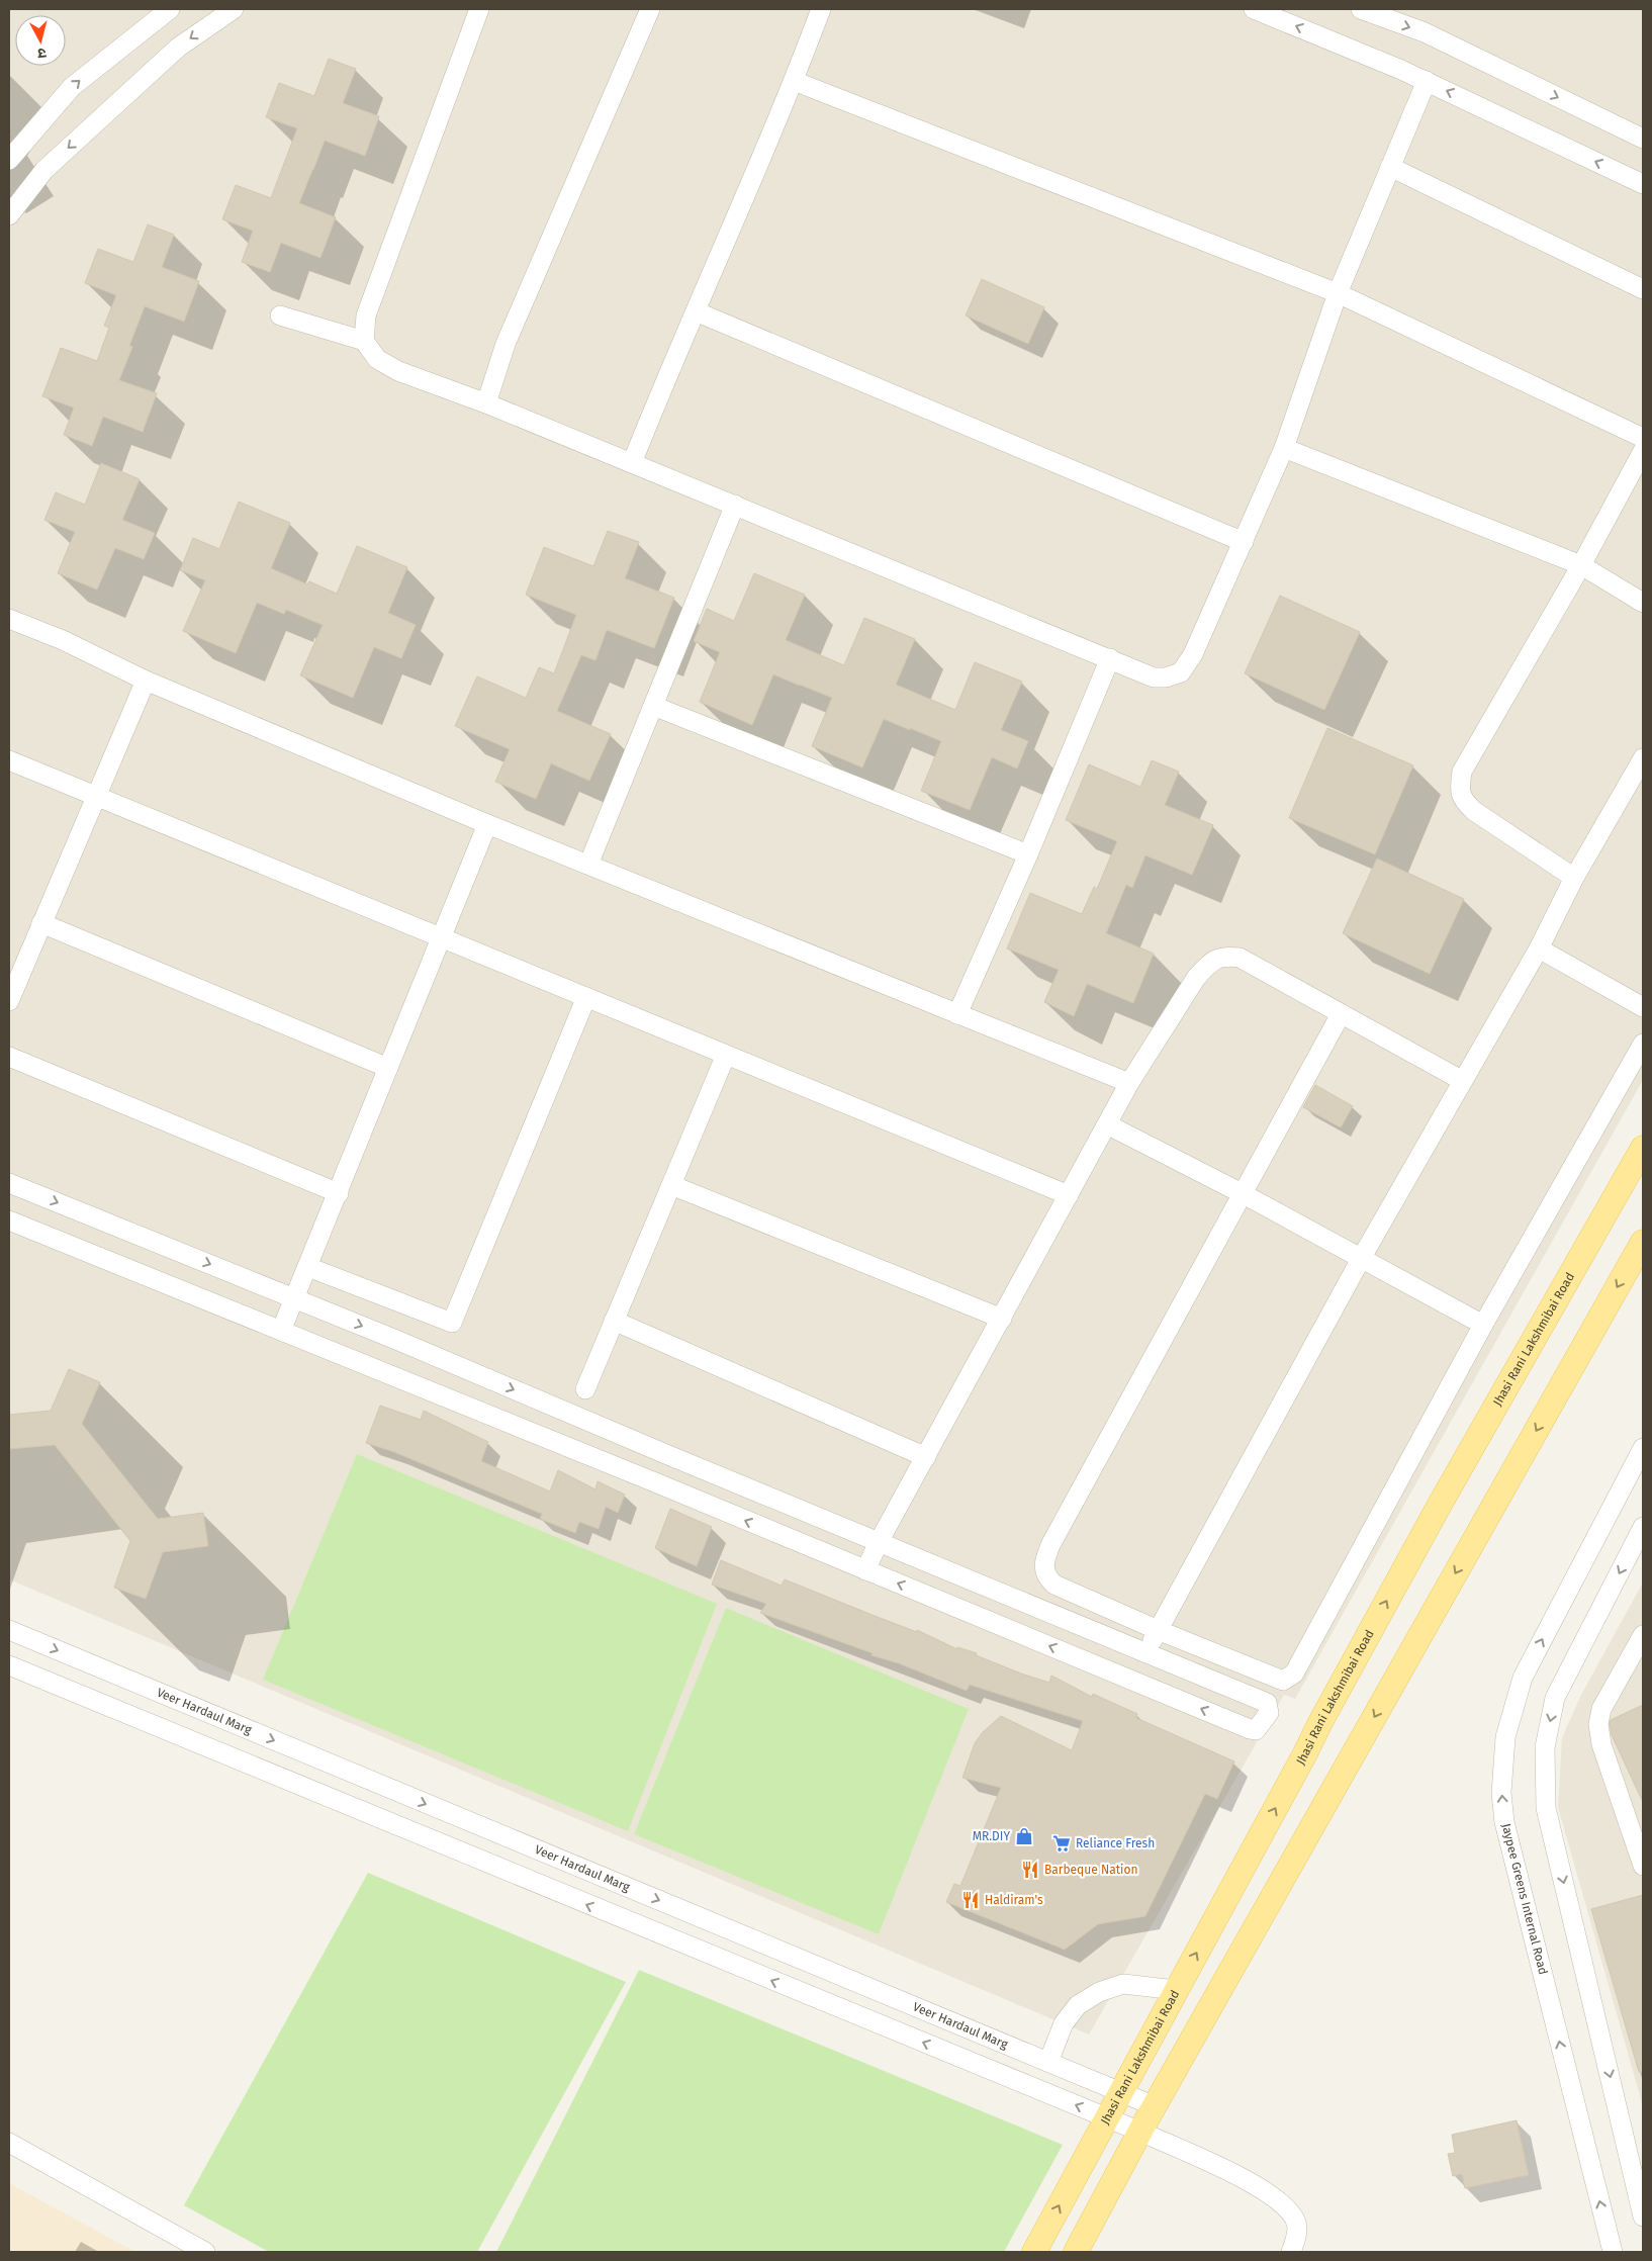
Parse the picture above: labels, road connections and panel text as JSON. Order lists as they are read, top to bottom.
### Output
{
  "streets": {
    "main road": ["Jhasi Rani Lakshmibai Road"],
    "street": ["Veer Hardaul Marg", "Jaypee Greens Internal Road"]
  },
  "crossings": [
    ["Jhasi Rani Lakshmibai Road", "Veer Hardaul Marg"]
  ],
  "places": {
    "shop": ["MR.DIY"],
    "supermarket": ["Reliance Fresh"],
    "restaurant": ["Barbeque Nation", "Haldiram's"]
  },
  "north": "bottom"
}
